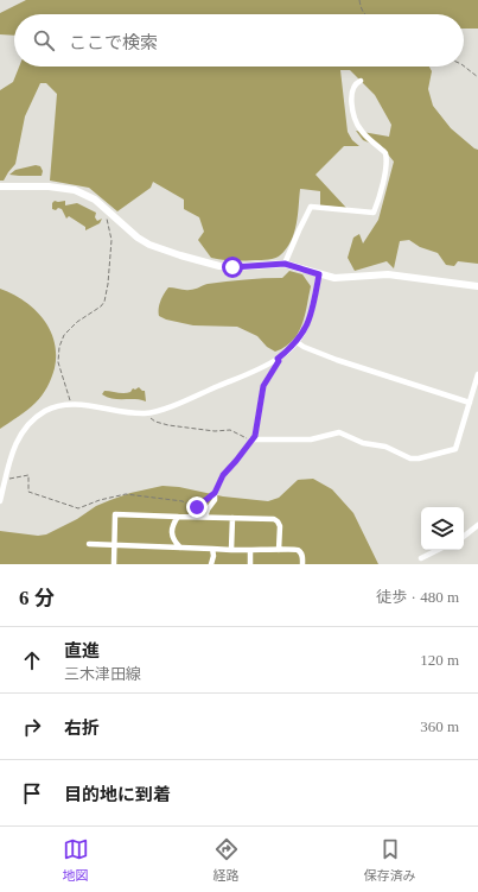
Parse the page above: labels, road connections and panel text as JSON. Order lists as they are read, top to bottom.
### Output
{
  "page": {
    "search": "ここで検索",
    "heading": ["6 分", "徒歩 · 480 m"],
    "list": [
      ["直進", "三木津田線", "120 m"],
      ["右折", "360 m"],
      "目的地に到着"
    ],
    "nav": ["地図", "経路", "保存済み"]
  }
}
